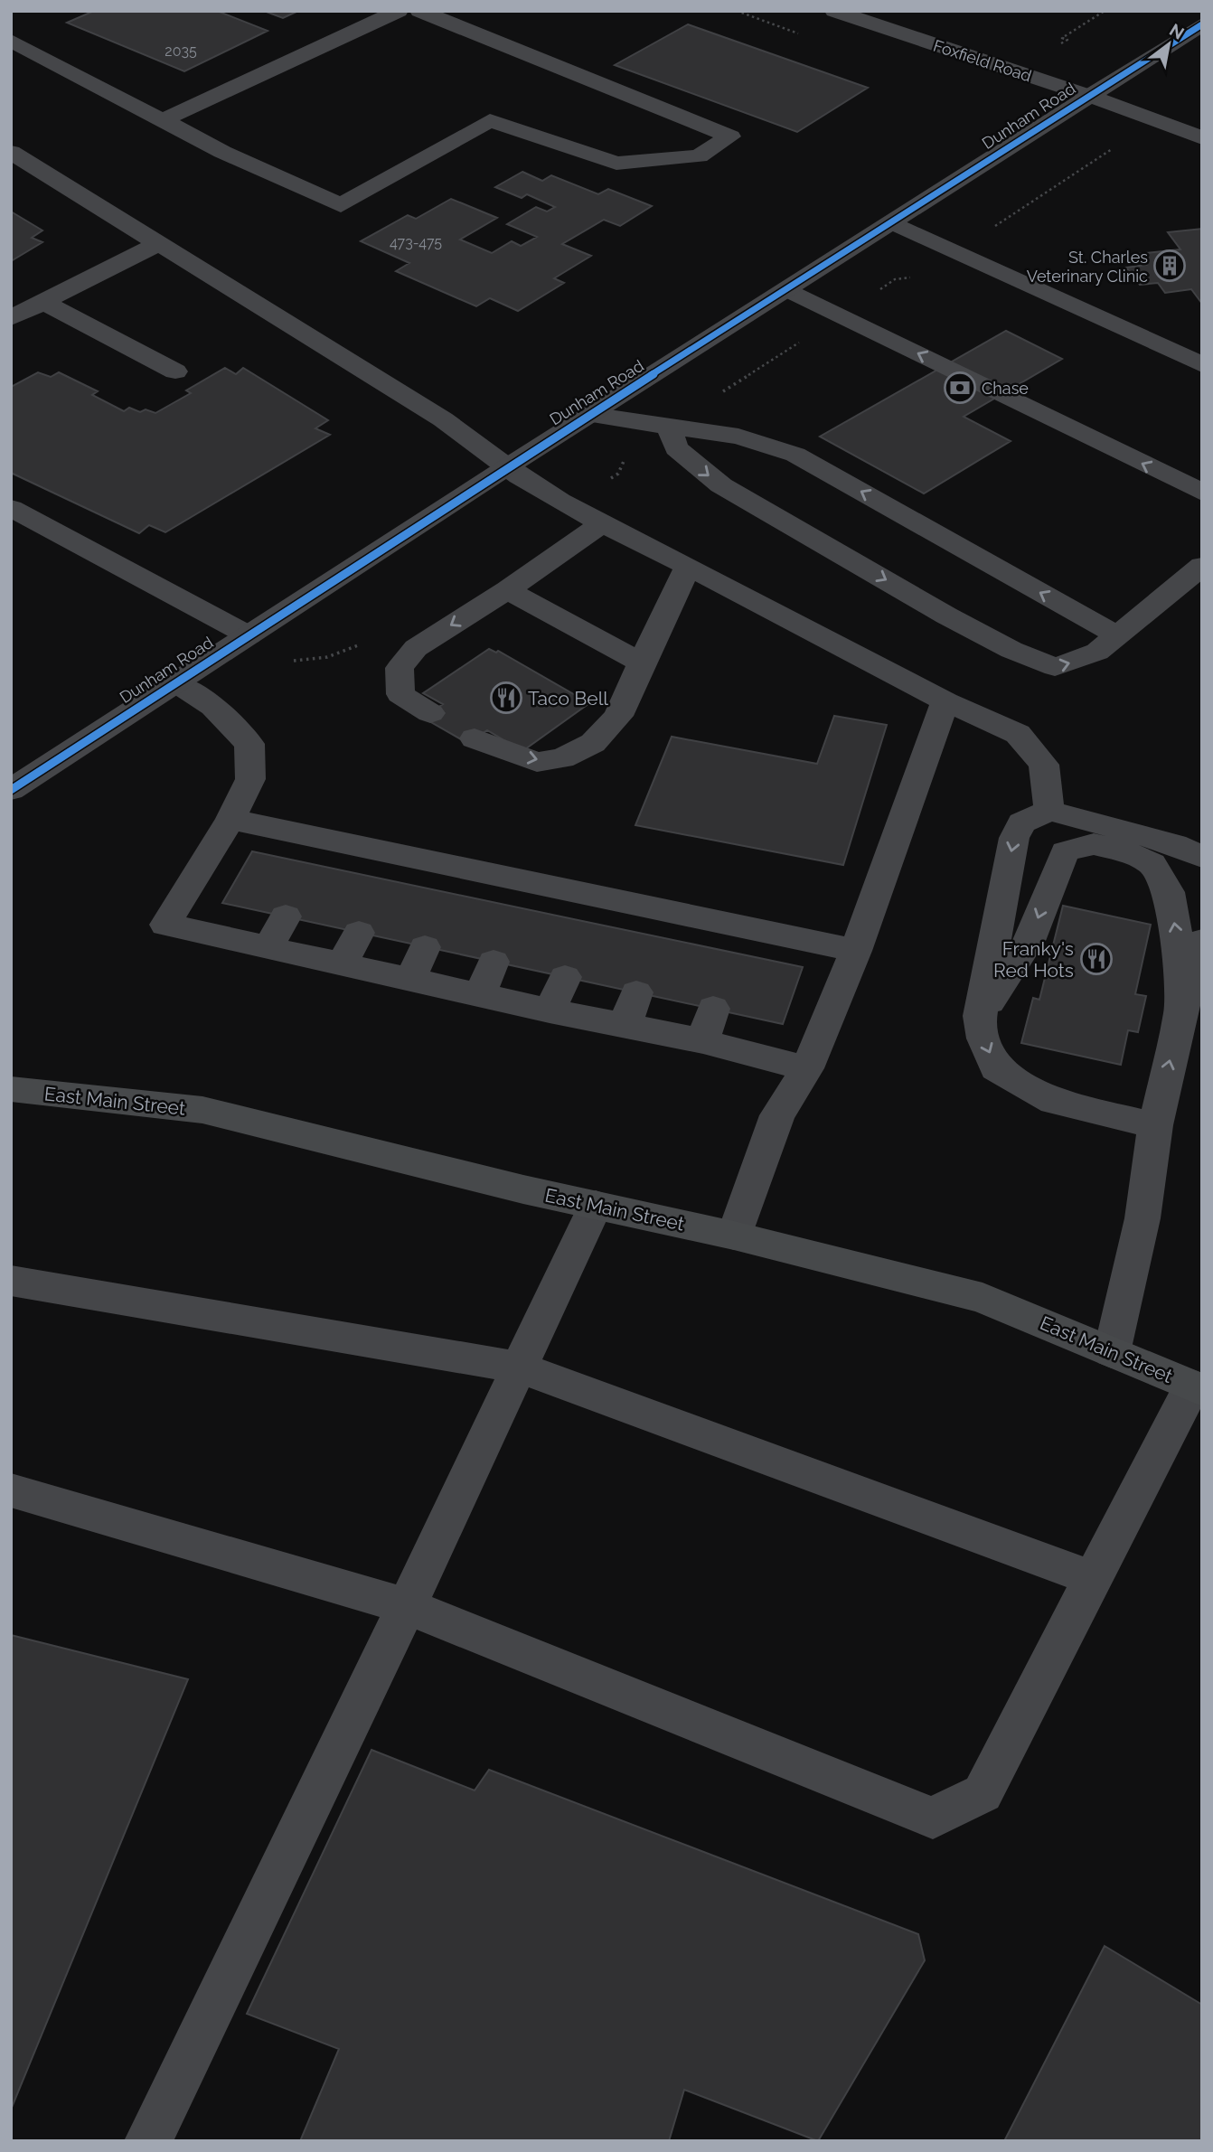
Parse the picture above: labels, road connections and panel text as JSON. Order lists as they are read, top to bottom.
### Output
{
  "streets": {
    "main road": ["East Main Street"],
    "street": ["Foxfield Road", "Dunham Road"]
  },
  "crossings": [
    ["Foxfield Road", "Dunham Road"]
  ],
  "places": {
    "building": ["St. Charles Veterinary Clinic"],
    "bank": ["Chase"],
    "restaurant": ["Taco Bell", "Franky's Red Hots"]
  },
  "house_numbers": ["2035", "473-475"],
  "north": "top right"
}
